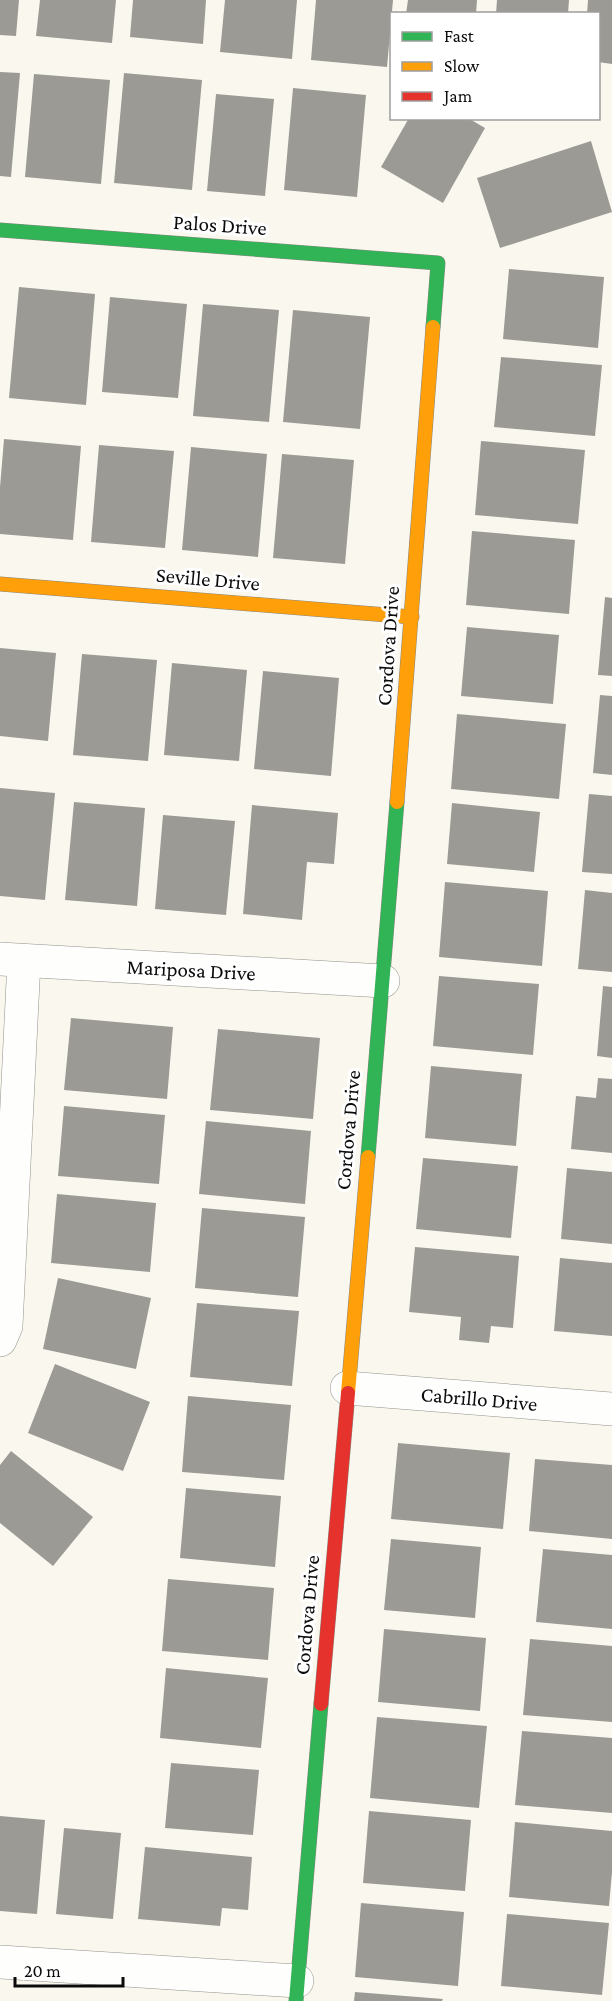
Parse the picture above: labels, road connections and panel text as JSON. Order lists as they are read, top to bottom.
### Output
{
  "streets": {
    "street": [
      "Palos Drive",
      "Seville Drive",
      "Cordova Drive",
      "Mariposa Drive",
      "Cabrillo Drive"
    ]
  },
  "crossings": [
    ["Palos Drive", "Cordova Drive"],
    ["Seville Drive", "Cordova Drive"],
    ["Cordova Drive", "Mariposa Drive"],
    ["Cordova Drive", "Cabrillo Drive"]
  ],
  "legend": ["Fast", "Slow", "Jam"],
  "scale_bar": "20 m"
}
